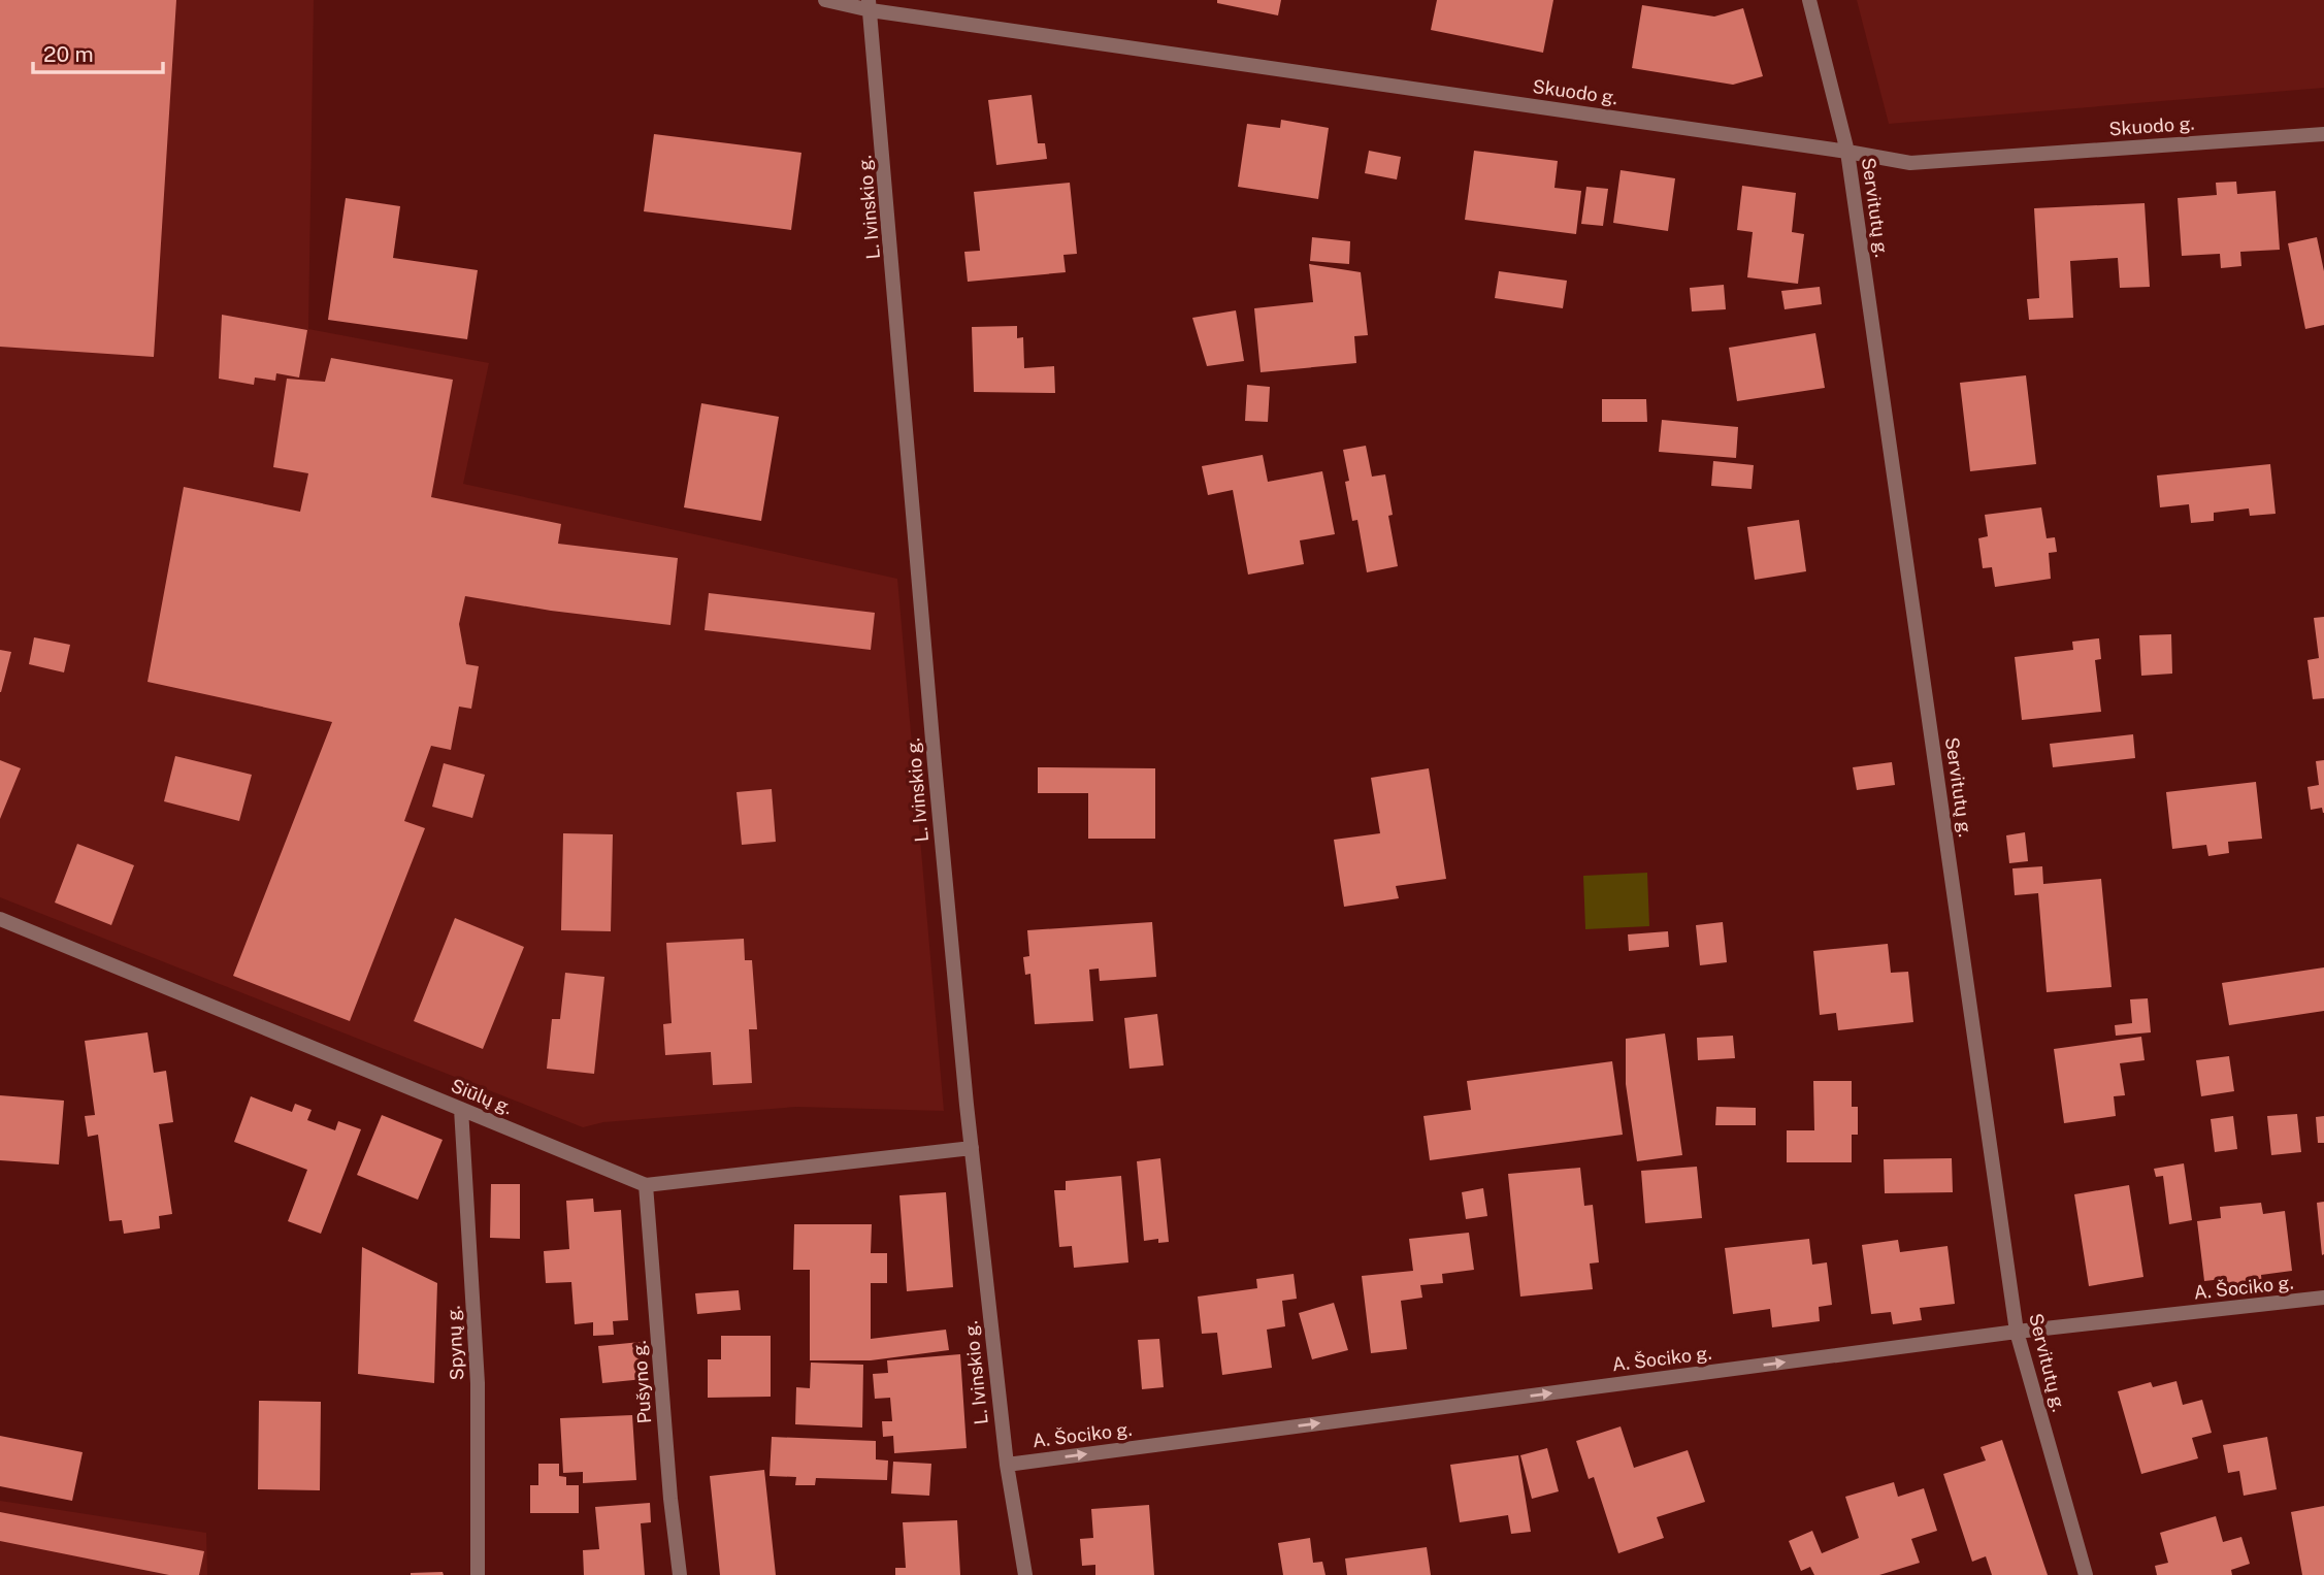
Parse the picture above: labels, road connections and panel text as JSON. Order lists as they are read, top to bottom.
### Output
{
  "streets": {
    "street": [
      "Skuodo g.",
      "L. Ivinskio g.",
      "Servitutų g.",
      "Siūlų g.",
      "A. Šociko g.",
      "Spynų g.",
      "Pušyno g."
    ]
  },
  "crossings": [
    ["Skuodo g.", "L. Ivinskio g."],
    ["Skuodo g.", "Servitutų g."],
    ["L. Ivinskio g.", "Siūlų g."],
    ["L. Ivinskio g.", "A. Šociko g."],
    ["Servitutų g.", "A. Šociko g."],
    ["Siūlų g.", "Spynų g."],
    ["Siūlų g.", "Pušyno g."]
  ],
  "one_way": ["A. Šociko g."],
  "scale_bar": "20 m"
}
